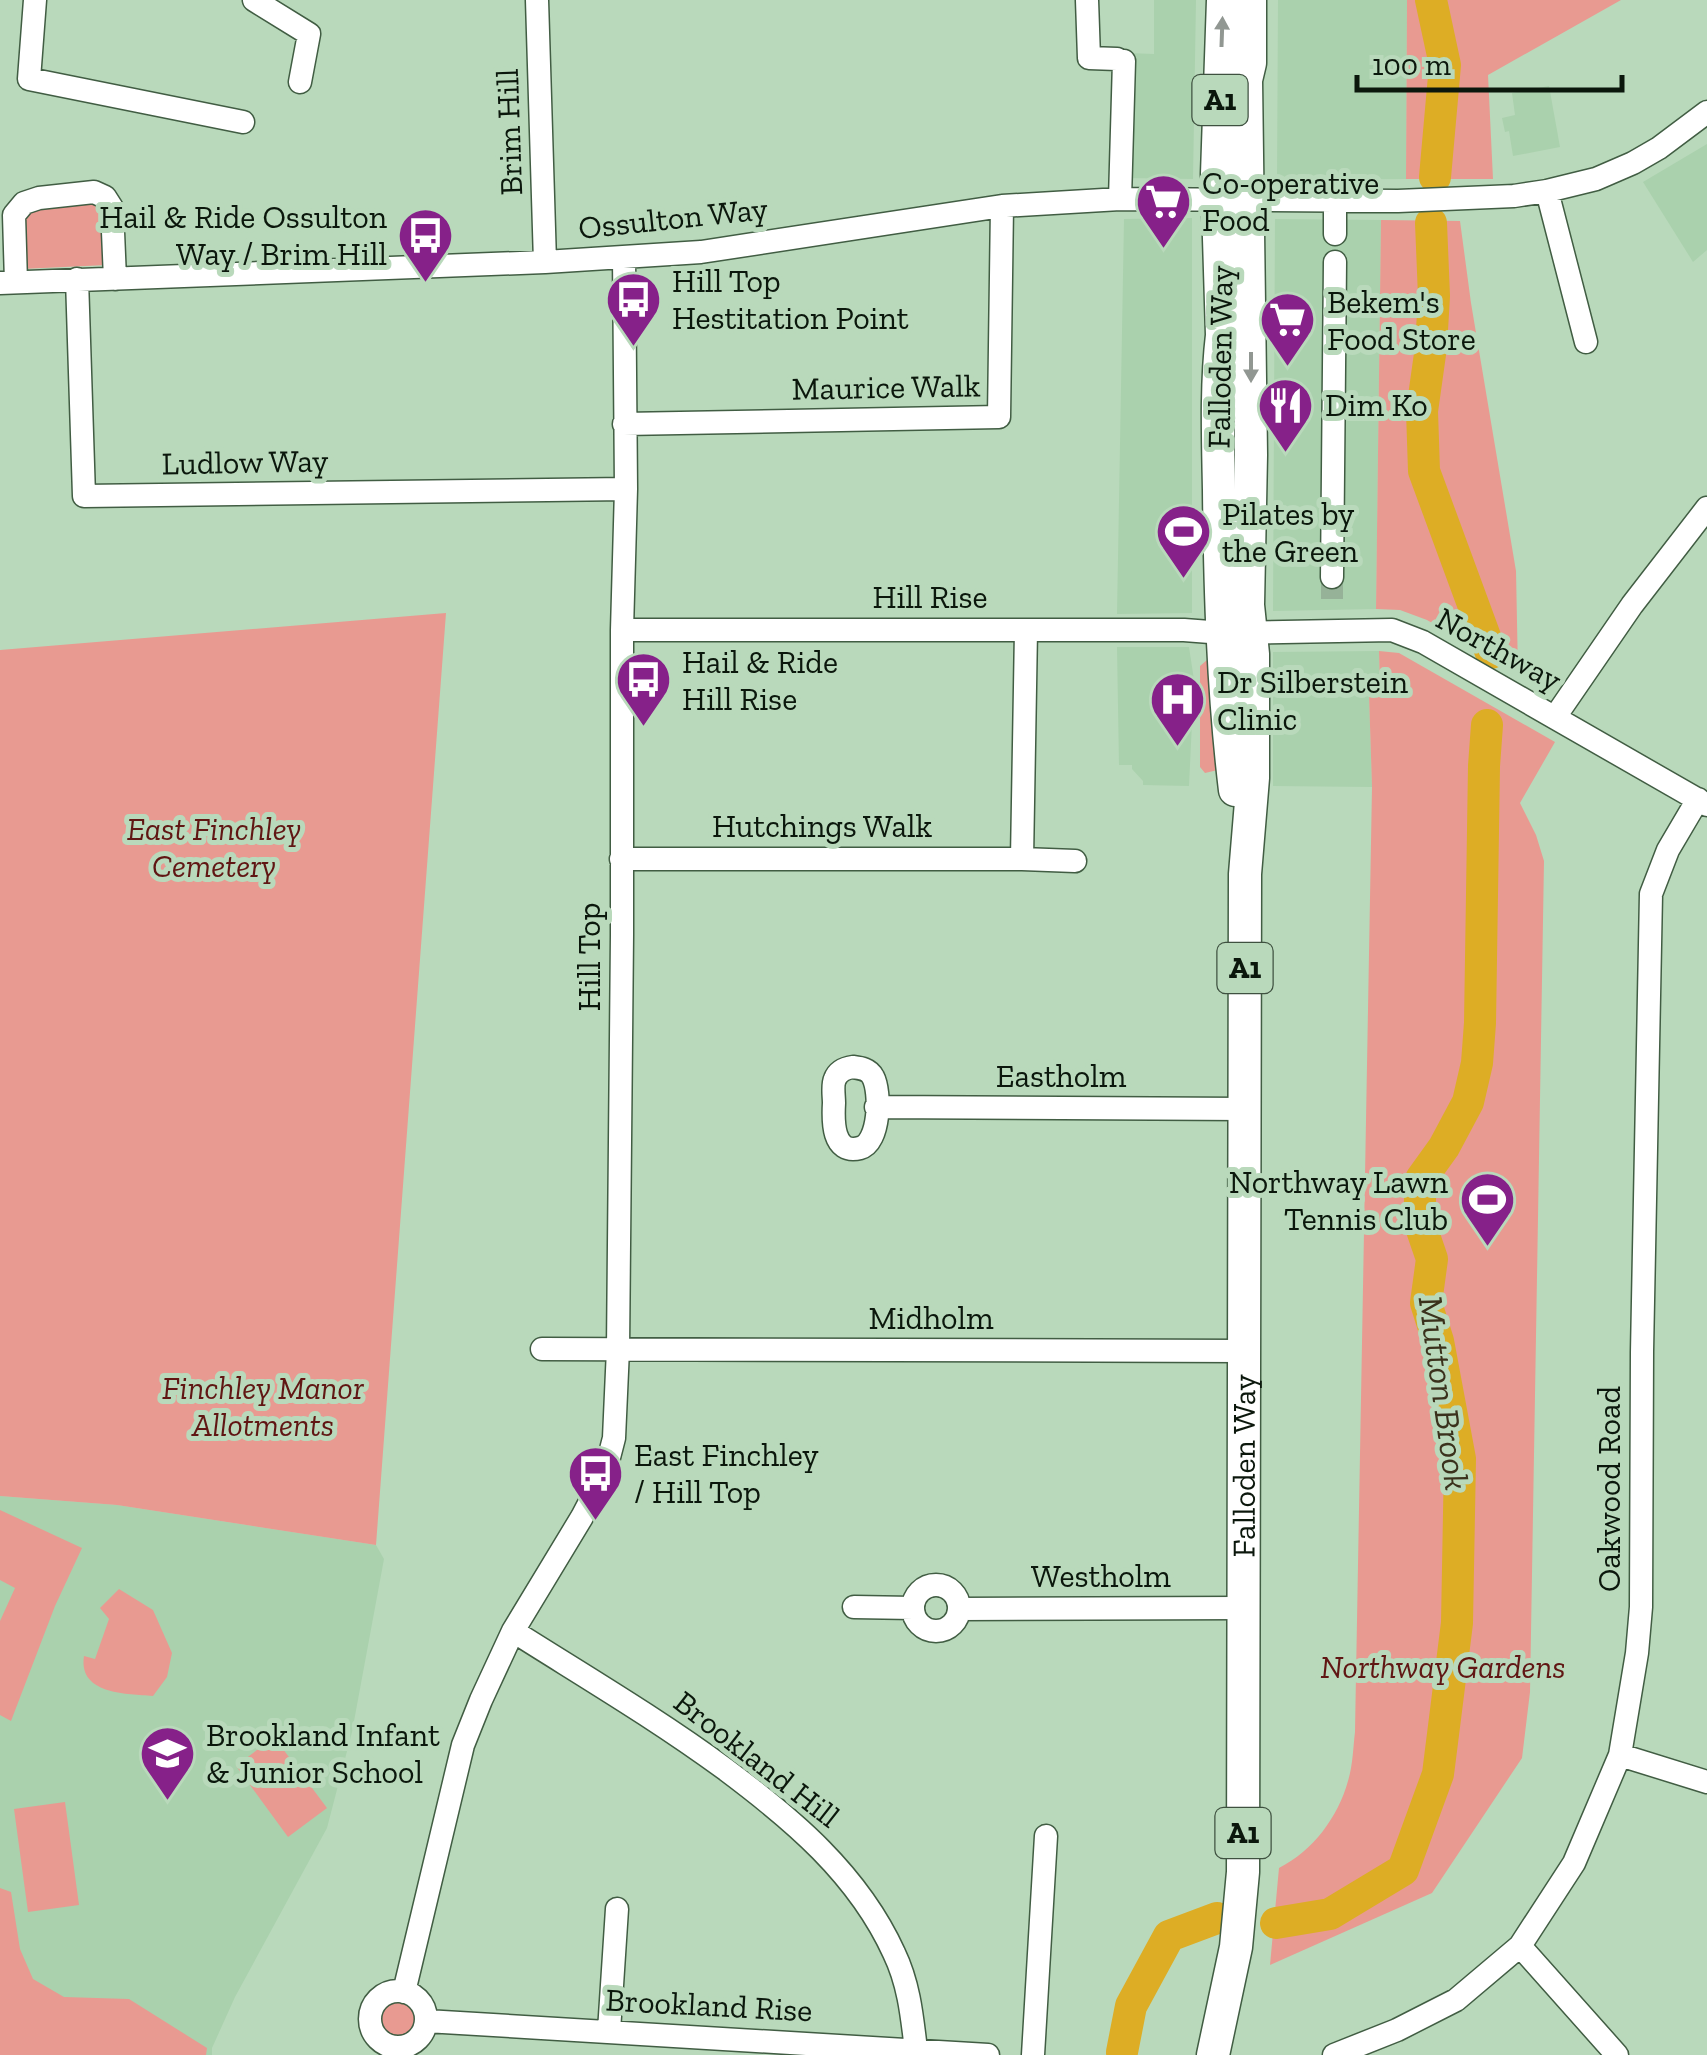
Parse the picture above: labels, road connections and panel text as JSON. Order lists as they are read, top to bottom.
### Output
{
  "streets": {
    "highway": ["A1", "Falloden Way"],
    "street": [
      "Brim Hill",
      "Ossulton Way",
      "Maurice Walk",
      "Ludlow Way",
      "Hill Rise",
      "Northway",
      "Hutchings Walk",
      "Hill Top",
      "Eastholm",
      "Midholm",
      "Oakwood Road",
      "Westholm",
      "Brookland Hill",
      "Brookland Rise"
    ]
  },
  "crossings": [
    ["A1", "Ossulton Way"],
    ["A1", "Falloden Way"],
    ["Brim Hill", "Ossulton Way"],
    ["Ossulton Way", "Falloden Way"],
    ["Ossulton Way", "Maurice Walk"],
    ["Ossulton Way", "Ludlow Way"],
    ["Ossulton Way", "Hill Top"],
    ["Falloden Way", "Hill Rise"],
    ["Falloden Way", "Northway"],
    ["Falloden Way", "Eastholm"],
    ["Falloden Way", "Midholm"],
    ["Falloden Way", "Westholm"],
    ["Maurice Walk", "Hill Top"],
    ["Ludlow Way", "Hill Top"],
    ["Hill Rise", "Northway"],
    ["Hill Rise", "Hill Top"],
    ["Northway", "Oakwood Road"],
    ["Hutchings Walk", "Hill Top"],
    ["Hill Top", "Midholm"],
    ["Hill Top", "Brookland Hill"],
    ["Brookland Hill", "Brookland Rise"]
  ],
  "water": ["Mutton Brook"],
  "parks": ["East Finchley Cemetery", "Finchley Manor Allotments", "Northway Gardens"],
  "places": {
    "supermarket": ["Co-operative Food", "Bekem's Food Store"],
    "bus stop": [
      "Hail & Ride Ossulton Way / Brim Hill",
      "Hill Top Hestitation Point",
      "Hail & Ride Hill Rise",
      "East Finchley / Hill Top"
    ],
    "restaurant": ["Dim Ko"],
    "sports": ["Pilates by the Green", "Northway Lawn Tennis Club"],
    "hospital": ["Dr Silberstein Clinic"],
    "school or university": ["Brookland Infant & Junior School"]
  },
  "scale_bar": "100 m"
}
